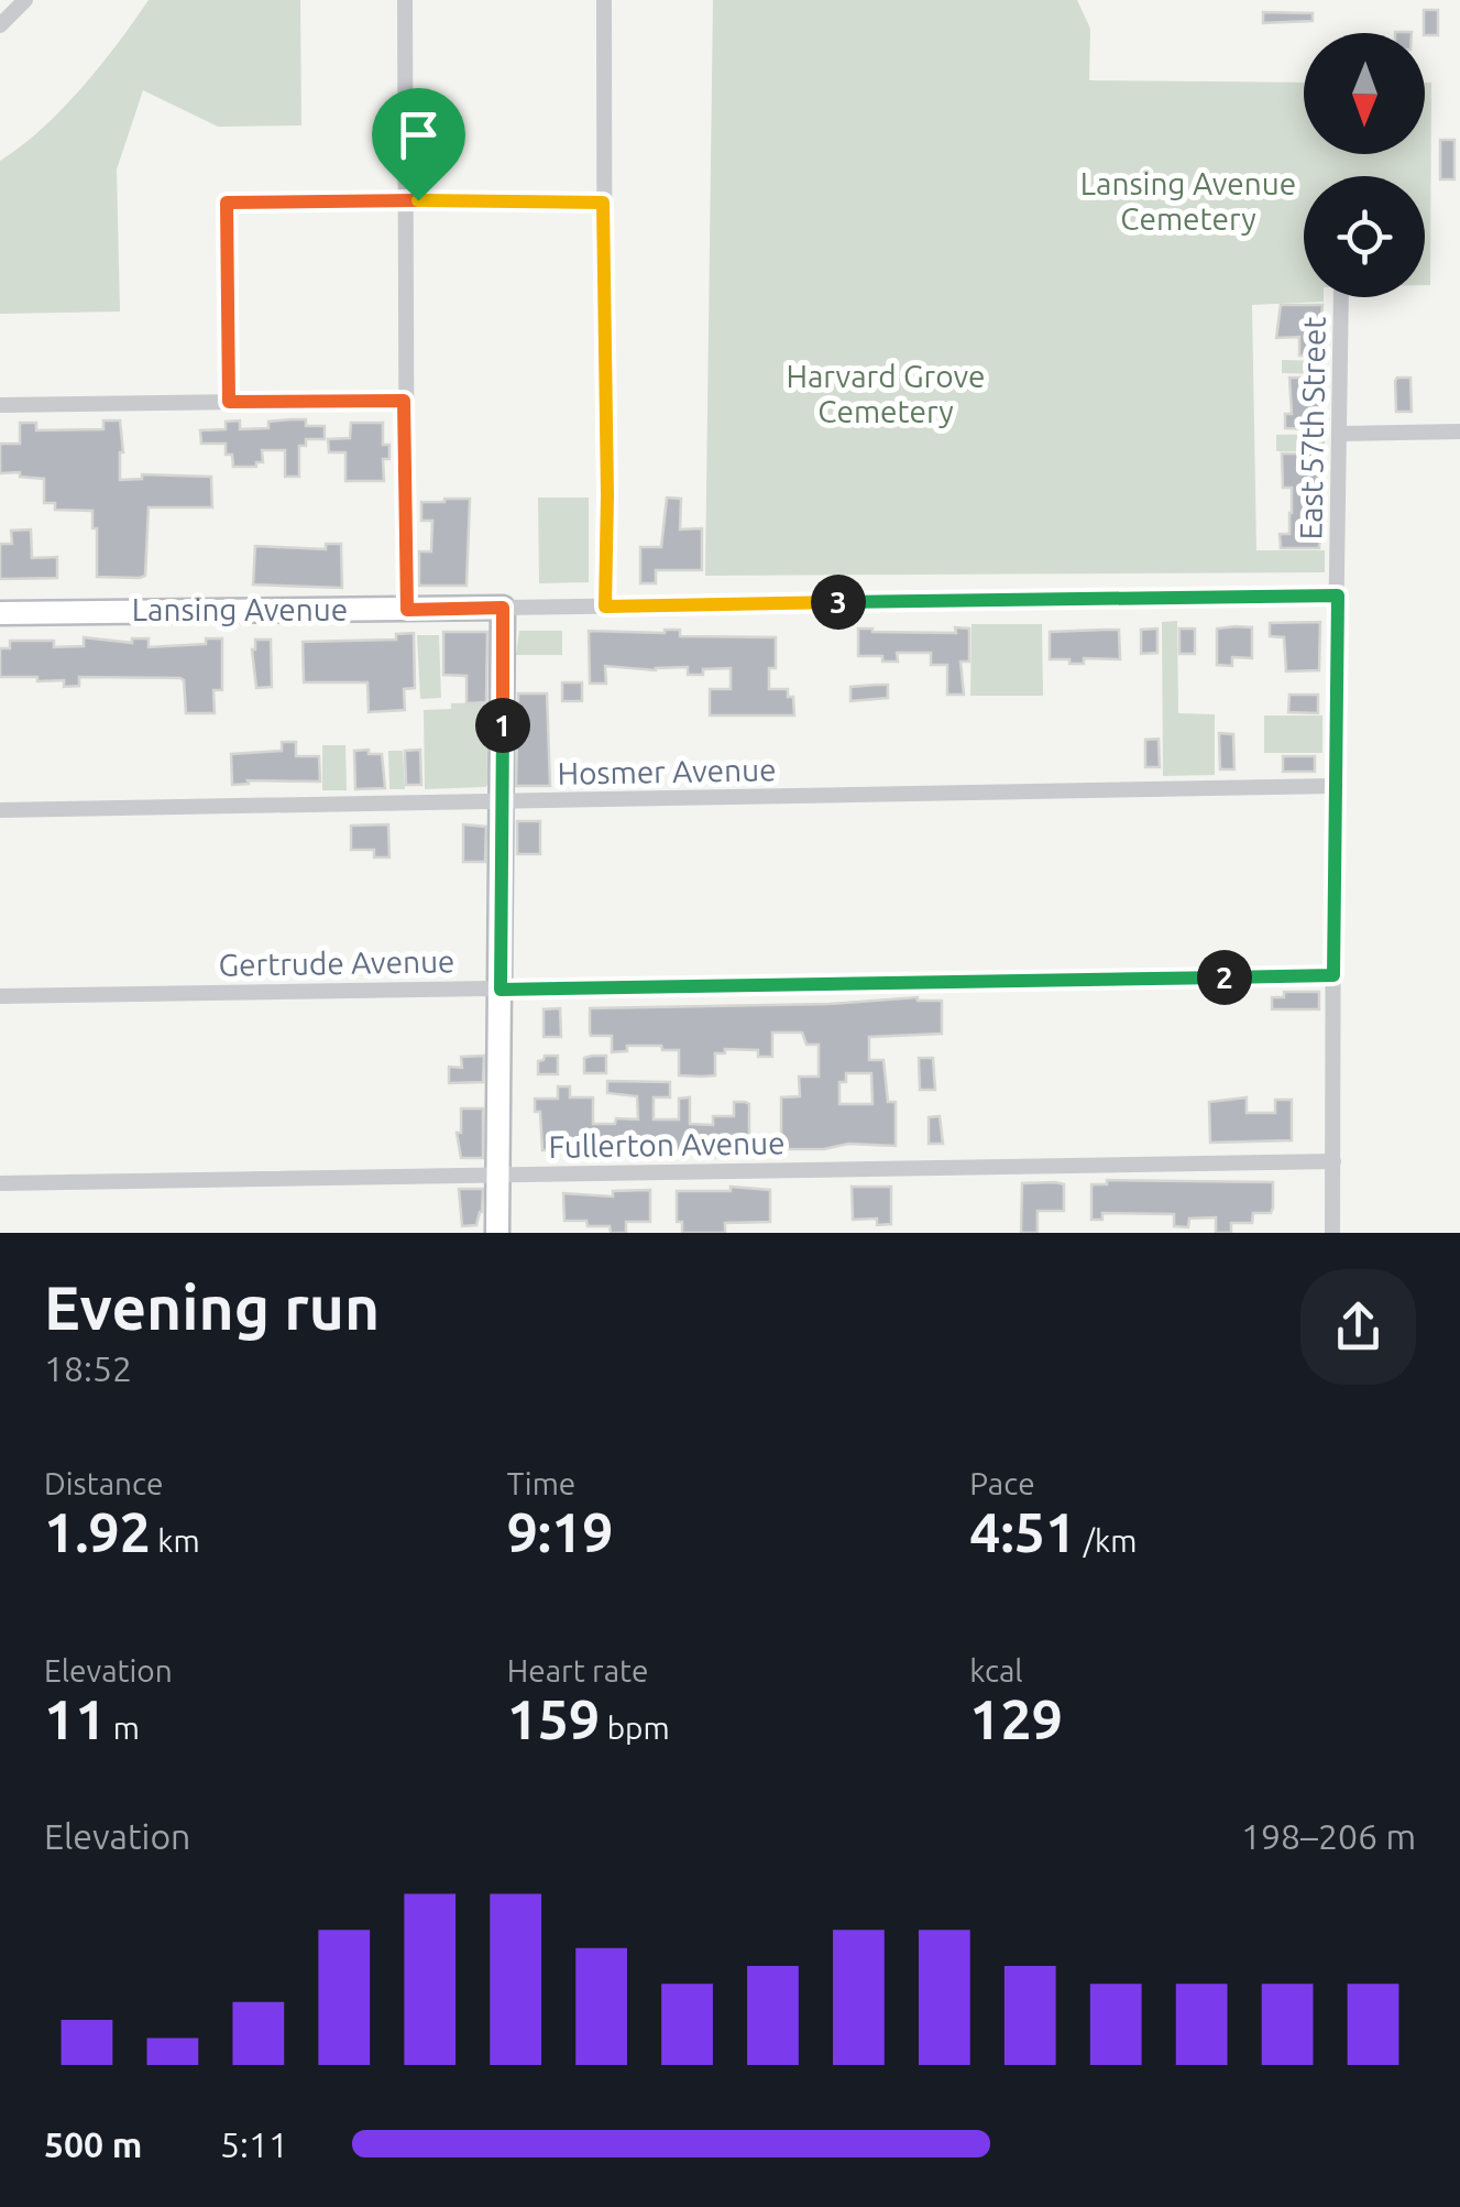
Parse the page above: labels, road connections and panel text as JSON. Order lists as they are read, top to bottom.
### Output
{
  "streets": {
    "street": [
      "East 57th Street",
      "Lansing Avenue",
      "Hosmer Avenue",
      "Gertrude Avenue",
      "Fullerton Avenue"
    ]
  },
  "crossings": [
    ["East 57th Street", "Lansing Avenue"],
    ["East 57th Street", "Hosmer Avenue"],
    ["East 57th Street", "Gertrude Avenue"],
    ["East 57th Street", "Fullerton Avenue"]
  ],
  "parks": ["Lansing Avenue Cemetery", "Harvard Grove Cemetery"],
  "north": "bottom",
  "page": {
    "pins": ["3", "1", "2"],
    "heading": ["Evening run", "18:52"],
    "stats": [
      ["Distance", "1.92 km"],
      ["Time", "9:19"],
      ["Pace", "4:51 /km"],
      ["Elevation", "11 m"],
      ["Heart rate", "159 bpm"],
      ["kcal", "129"]
    ],
    "chart": ["Elevation", "198–206 m"],
    "list": [
      {
        "name": "500 m",
        "note": "5:11"
      }
    ]
  }
}
